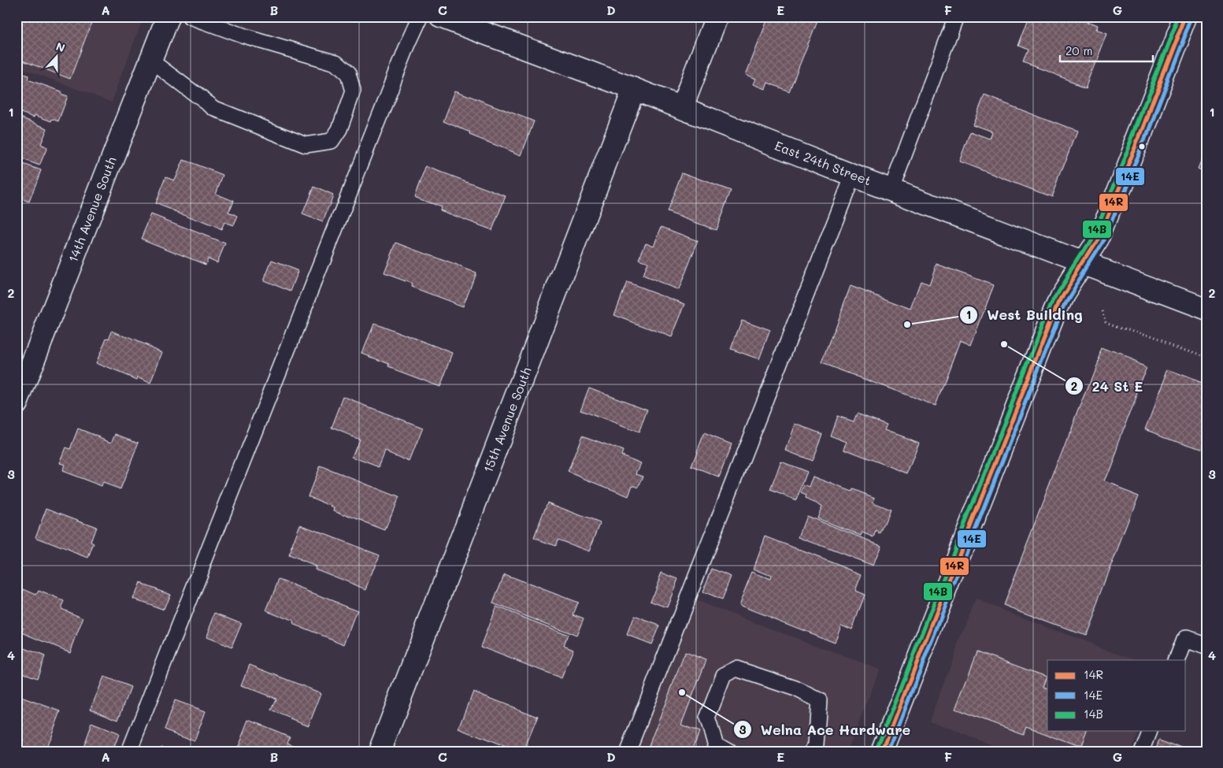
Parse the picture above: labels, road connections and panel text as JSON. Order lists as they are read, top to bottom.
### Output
{
  "streets": {
    "street": ["East 24th Street", "14th Avenue South", "15th Avenue South"]
  },
  "crossings": [
    ["East 24th Street", "15th Avenue South"]
  ],
  "places": ["West Building", "24 St E", "Welna Ace Hardware"],
  "lines": ["transit line 14R", "transit line 14B", "transit line 14E"],
  "legend": ["14R", "14E", "14B"],
  "scale_bar": "20 m",
  "north": "top",
  "grid": {
    "columns": [
      "A",
      "B",
      "C",
      "D",
      "E",
      "F",
      "G"
    ],
    "rows": [
      "1",
      "2",
      "3",
      "4"
    ]
  }
}
